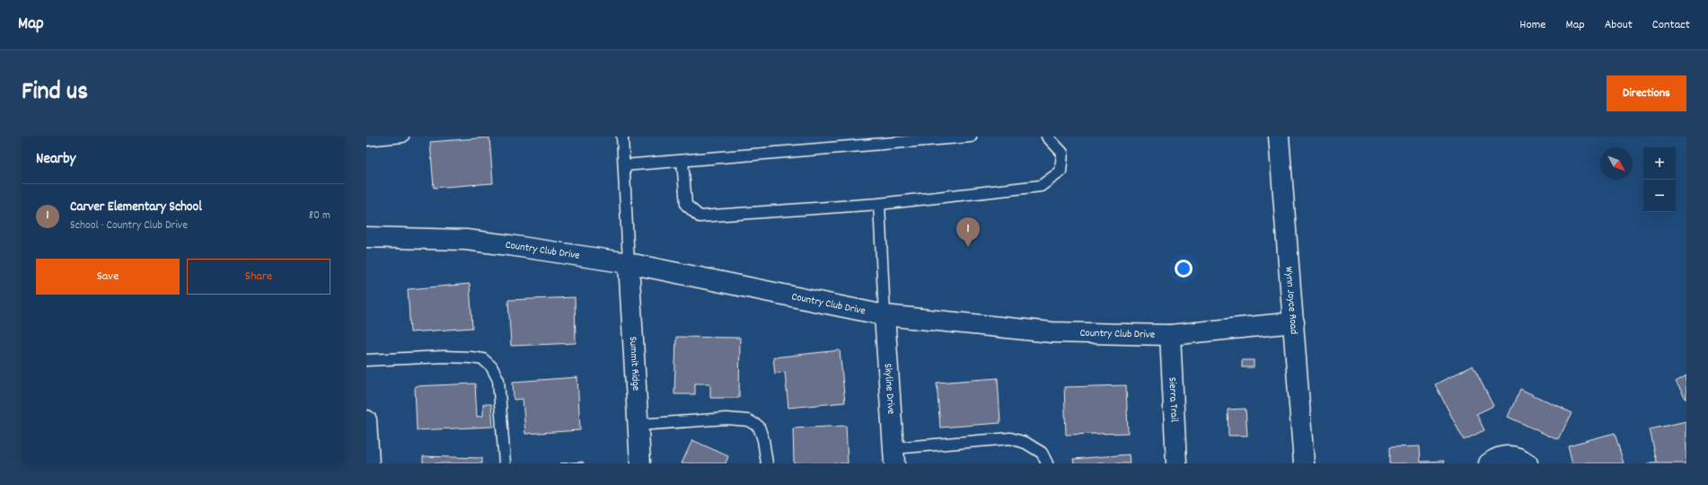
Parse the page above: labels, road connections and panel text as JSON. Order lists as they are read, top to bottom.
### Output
{
  "streets": {
    "street": [
      "Country Club Drive",
      "Wynn Joyce Road",
      "Summit Ridge",
      "Skyline Drive",
      "Sierra Trail"
    ]
  },
  "crossings": [
    ["Country Club Drive", "Wynn Joyce Road"],
    ["Country Club Drive", "Summit Ridge"],
    ["Country Club Drive", "Skyline Drive"],
    ["Country Club Drive", "Sierra Trail"]
  ],
  "north": "bottom right",
  "page": {
    "header": "Map",
    "nav": [
      "Home",
      "Map",
      "About",
      "Contact"
    ],
    "title": "Find us",
    "buttons": [
      "Directions",
      ["Save", "Share"]
    ],
    "heading": "Nearby",
    "map_buttons": ["+", "−"],
    "list": [
      {
        "mark": "1",
        "name": "Carver Elementary School",
        "note": "School · Country Club Drive",
        "value": "80 m"
      }
    ],
    "pins": "1"
  }
}
